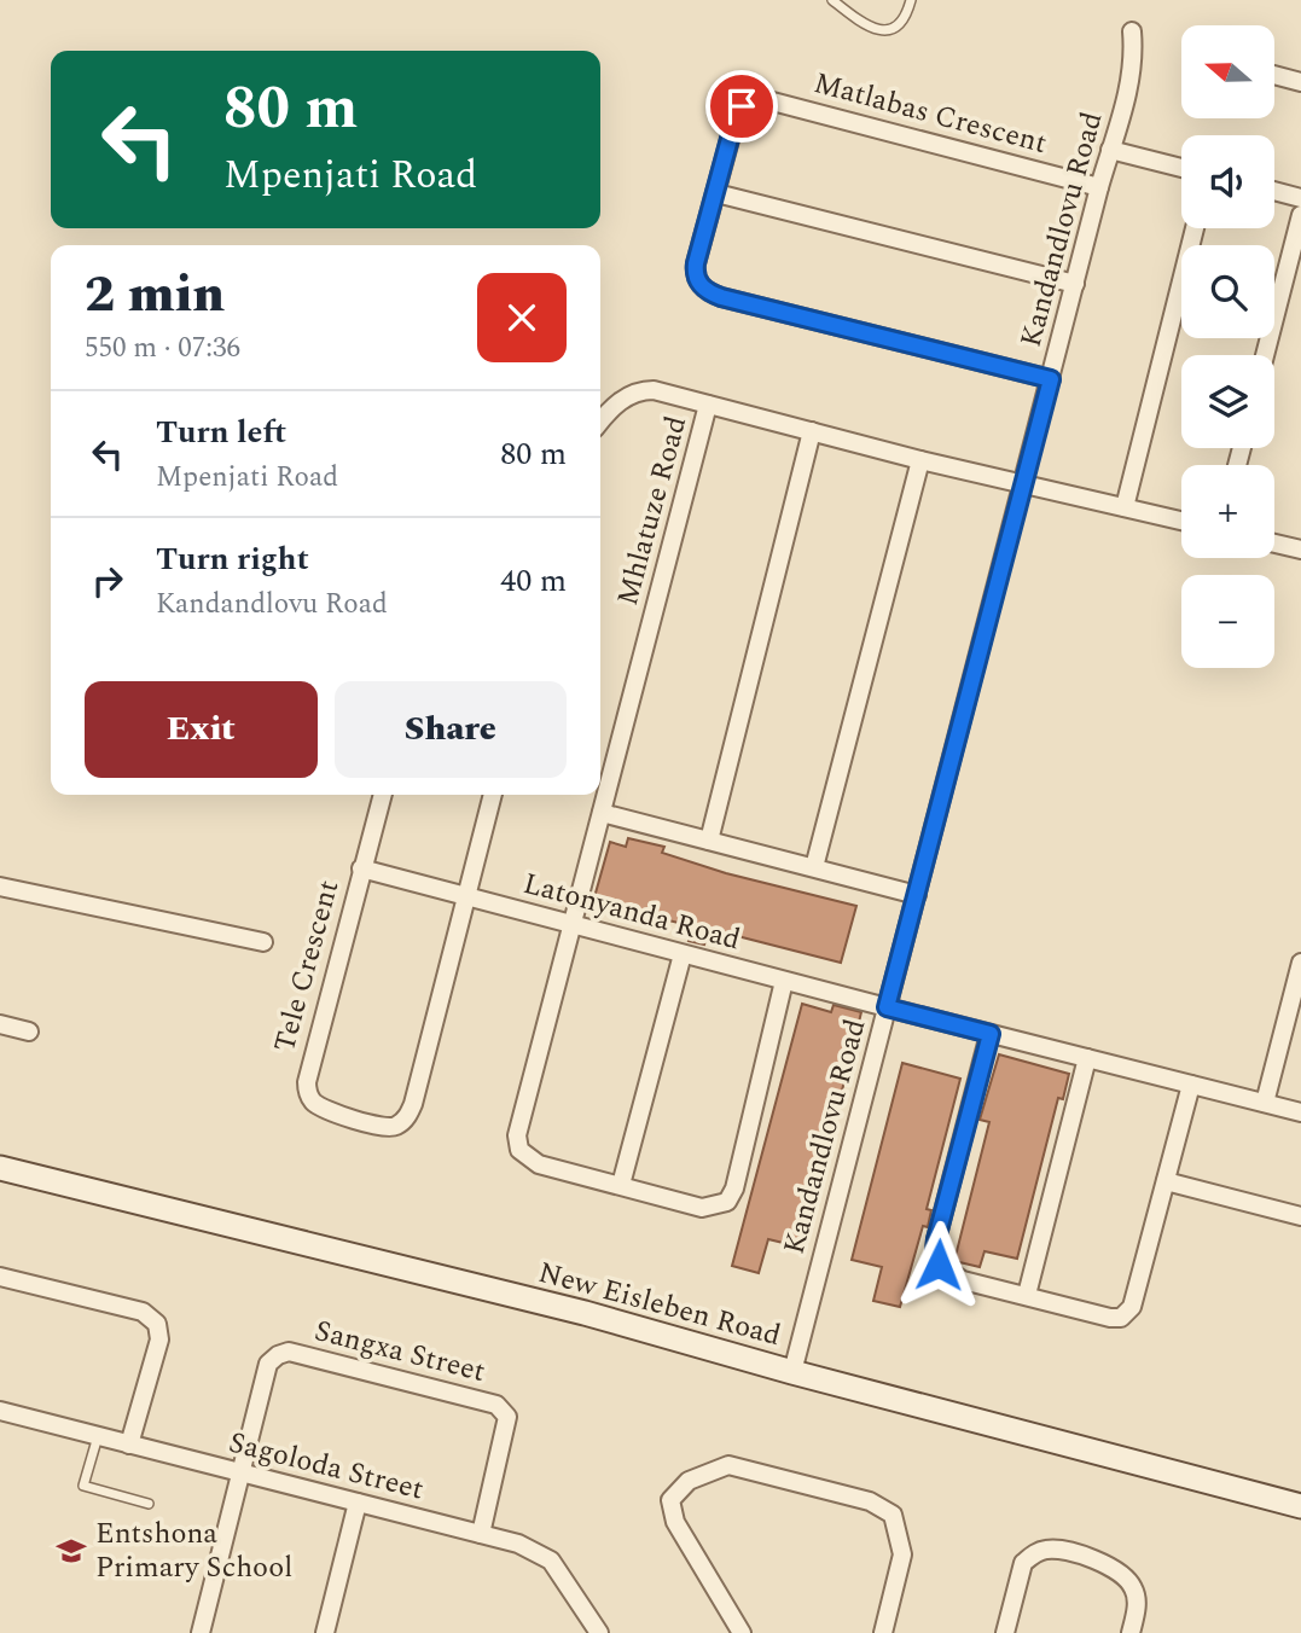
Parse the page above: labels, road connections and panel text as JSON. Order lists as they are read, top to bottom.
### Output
{
  "streets": {
    "main road": ["New Eisleben Road"],
    "street": [
      "Matlabas Crescent",
      "Kandandlovu Road",
      "Mhlatuze Road",
      "Latonyanda Road",
      "Tele Crescent",
      "Sangxa Street",
      "Sagoloda Street"
    ]
  },
  "crossings": [
    ["Matlabas Crescent", "Kandandlovu Road"],
    ["Kandandlovu Road", "Latonyanda Road"],
    ["Kandandlovu Road", "New Eisleben Road"],
    ["Mhlatuze Road", "Latonyanda Road"],
    ["Latonyanda Road", "Tele Crescent"],
    ["Sangxa Street", "Sagoloda Street"]
  ],
  "places": {
    "school or university": ["Entshona Primary School"]
  },
  "north": "left",
  "page": {
    "map_buttons": ["+", "−"],
    "turn": ["80 m", "Mpenjati Road"],
    "heading": ["2 min", "550 m · 07:36"],
    "list": [
      {
        "name": "Turn left",
        "note": "Mpenjati Road",
        "value": "80 m"
      },
      {
        "name": "Turn right",
        "note": "Kandandlovu Road",
        "value": "40 m"
      }
    ],
    "buttons": ["Exit", "Share"]
  }
}
